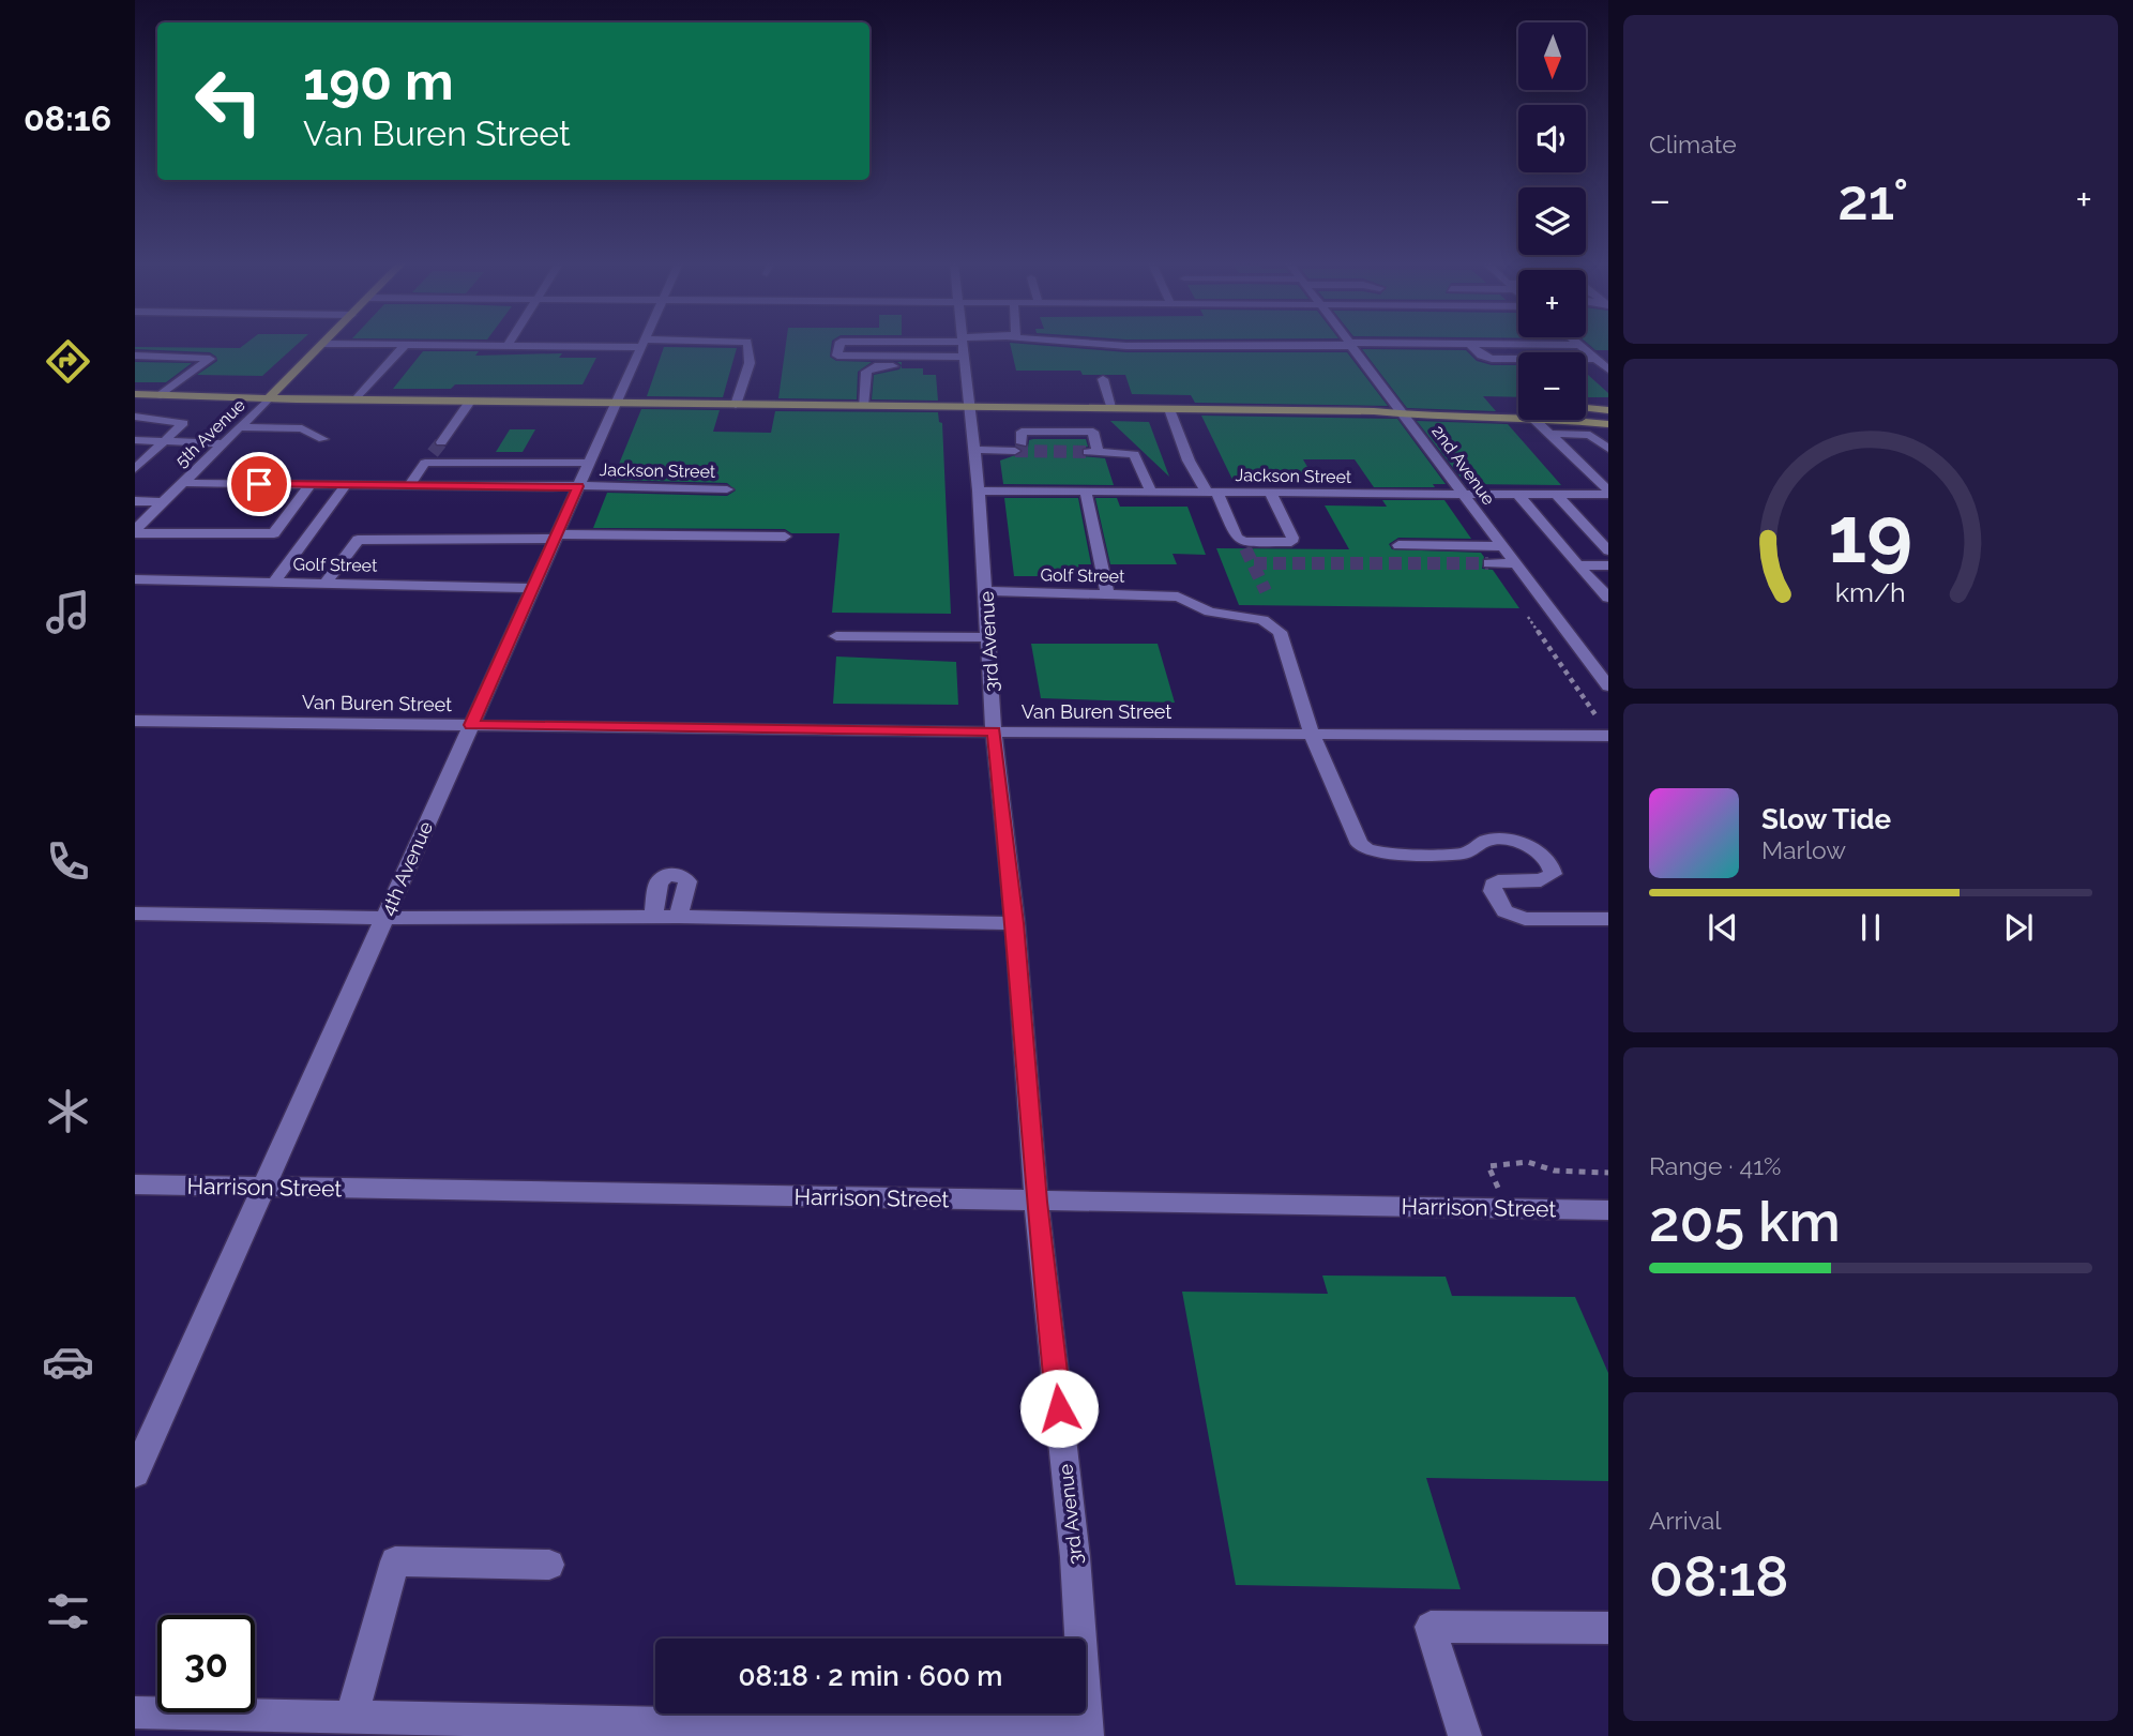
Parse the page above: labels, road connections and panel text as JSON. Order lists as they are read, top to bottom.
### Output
{
  "streets": {
    "main road": ["5th Avenue"],
    "street": [
      "2nd Avenue",
      "Jackson Street",
      "Golf Street",
      "3rd Avenue",
      "Van Buren Street",
      "4th Avenue",
      "Harrison Street"
    ]
  },
  "crossings": [
    ["5th Avenue", "Jackson Street"],
    ["2nd Avenue", "Jackson Street"],
    ["Jackson Street", "3rd Avenue"],
    ["Jackson Street", "4th Avenue"],
    ["Golf Street", "3rd Avenue"],
    ["Golf Street", "Van Buren Street"],
    ["Golf Street", "4th Avenue"],
    ["3rd Avenue", "Van Buren Street"],
    ["3rd Avenue", "Harrison Street"],
    ["Van Buren Street", "4th Avenue"],
    ["4th Avenue", "Harrison Street"]
  ],
  "north": "bottom",
  "page": {
    "tabs": "08:16",
    "tile": [
      "Climate",
      ["Range · 41%", "205 km"],
      ["Arrival", "08:18"]
    ],
    "map_buttons": ["+", "−"],
    "turn": ["190 m", "Van Buren Street"],
    "heat": ["−", "21°", "+"],
    "song": ["Slow Tide", "Marlow"],
    "limit": "30",
    "trip": "08:18 · 2 min · 600 m",
    "gauge": ["19", "km/h"]
  }
}
